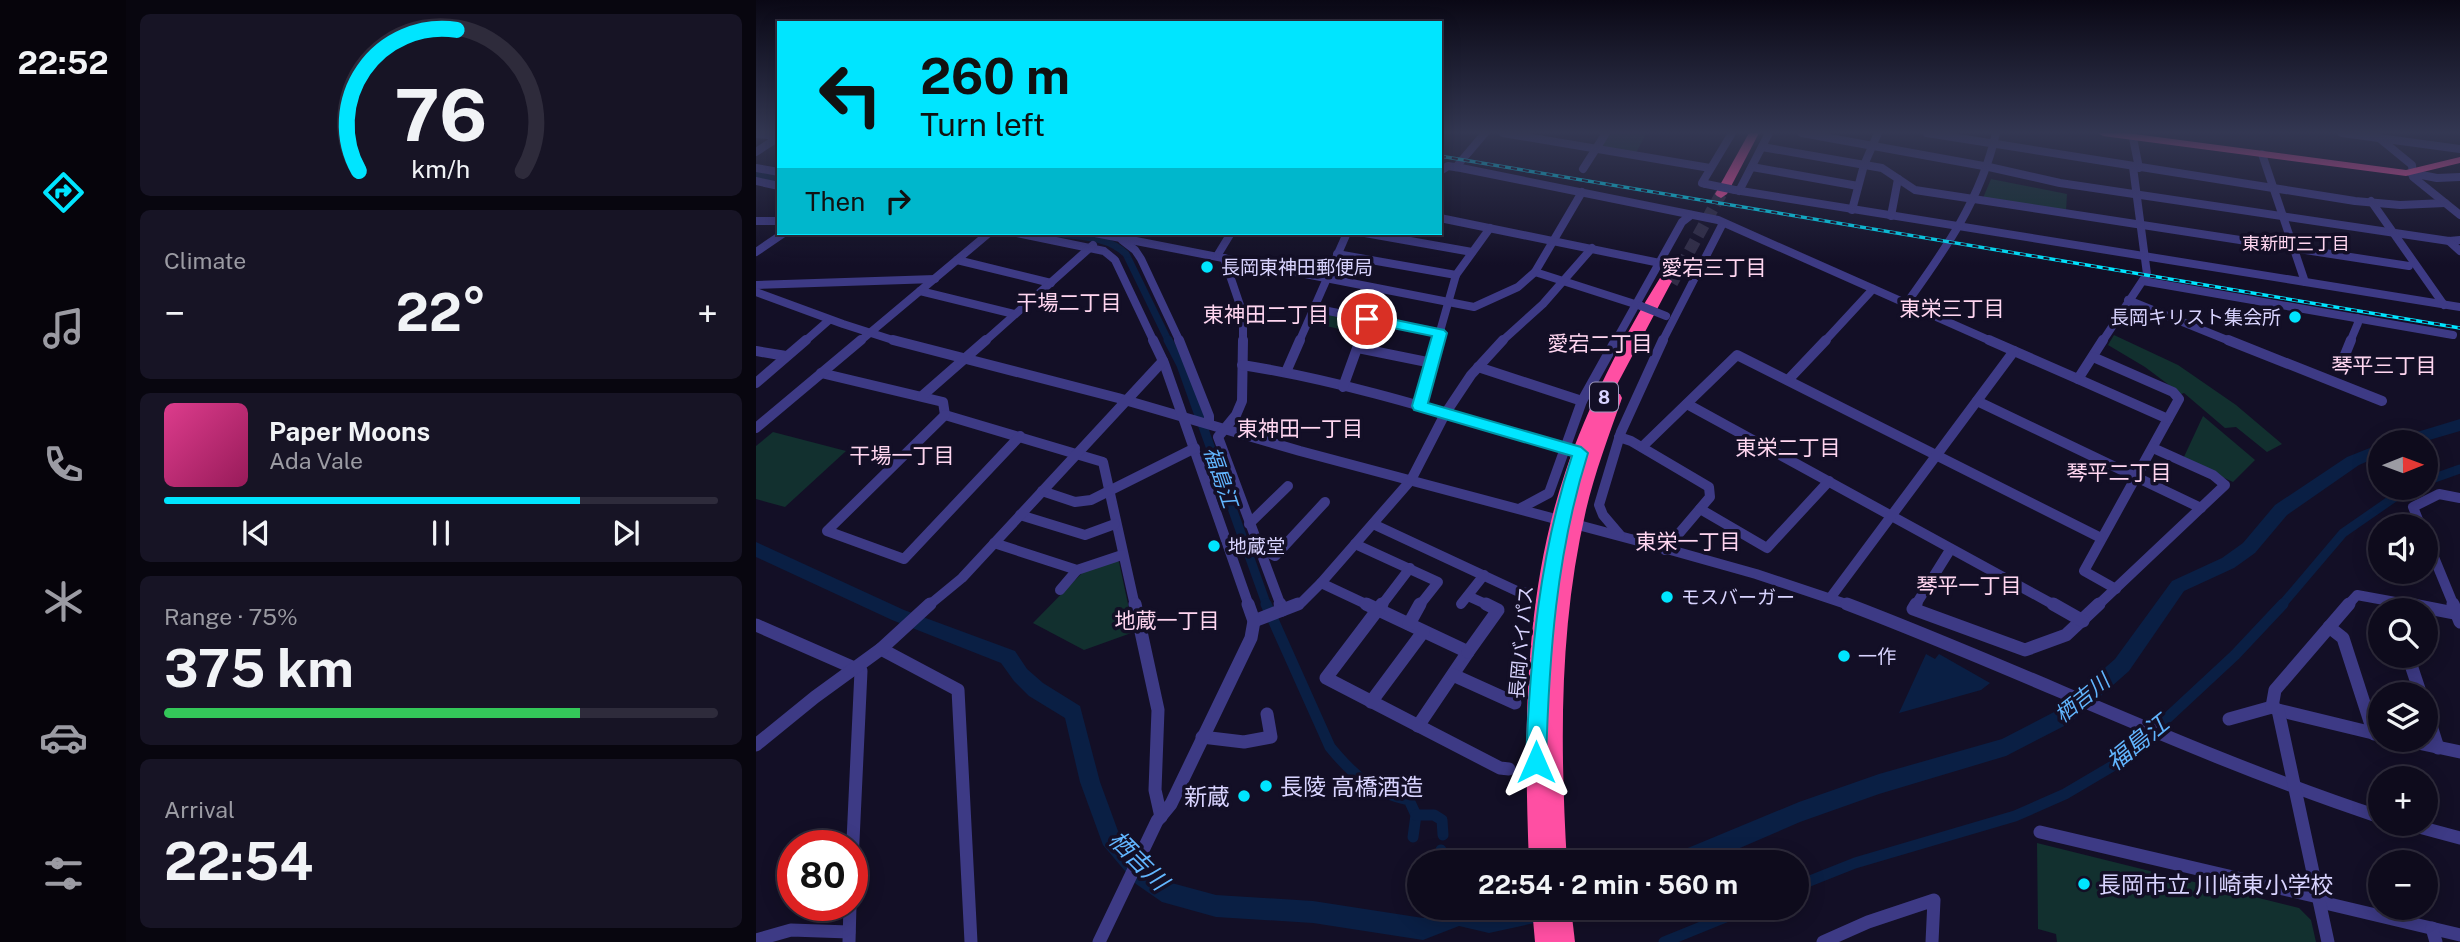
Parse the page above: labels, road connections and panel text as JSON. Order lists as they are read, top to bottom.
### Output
{
  "streets": {
    "highway": ["8", "長岡バイパス"]
  },
  "districts": [
    "東新町三丁目",
    "愛宕三丁目",
    "干場二丁目",
    "東栄三丁目",
    "東神田二丁目",
    "愛宕二丁目",
    "琴平三丁目",
    "東神田一丁目",
    "東栄二丁目",
    "干場一丁目",
    "琴平二丁目",
    "東栄一丁目",
    "琴平一丁目",
    "地蔵一丁目"
  ],
  "water": ["福島江", "栖吉川"],
  "places": [
    "長岡東神田郵便局",
    "長岡キリスト集会所",
    "地蔵堂",
    "モスバーガー",
    "一作",
    "長陵 高橋酒造",
    "新蔵",
    "長岡市立 川崎東小学校"
  ],
  "north": "right",
  "page": {
    "tabs": "22:52",
    "turn": ["260 m", "Turn left"],
    "then": "Then",
    "tile": [
      "Climate",
      ["Range · 75%", "375 km"],
      ["Arrival", "22:54"]
    ],
    "heat": ["−", "22°", "+"],
    "song": ["Paper Moons", "Ada Vale"],
    "map_buttons": ["+", "−"],
    "limit": "80",
    "trip": "22:54 · 2 min · 560 m",
    "gauge": ["76", "km/h"]
  }
}
